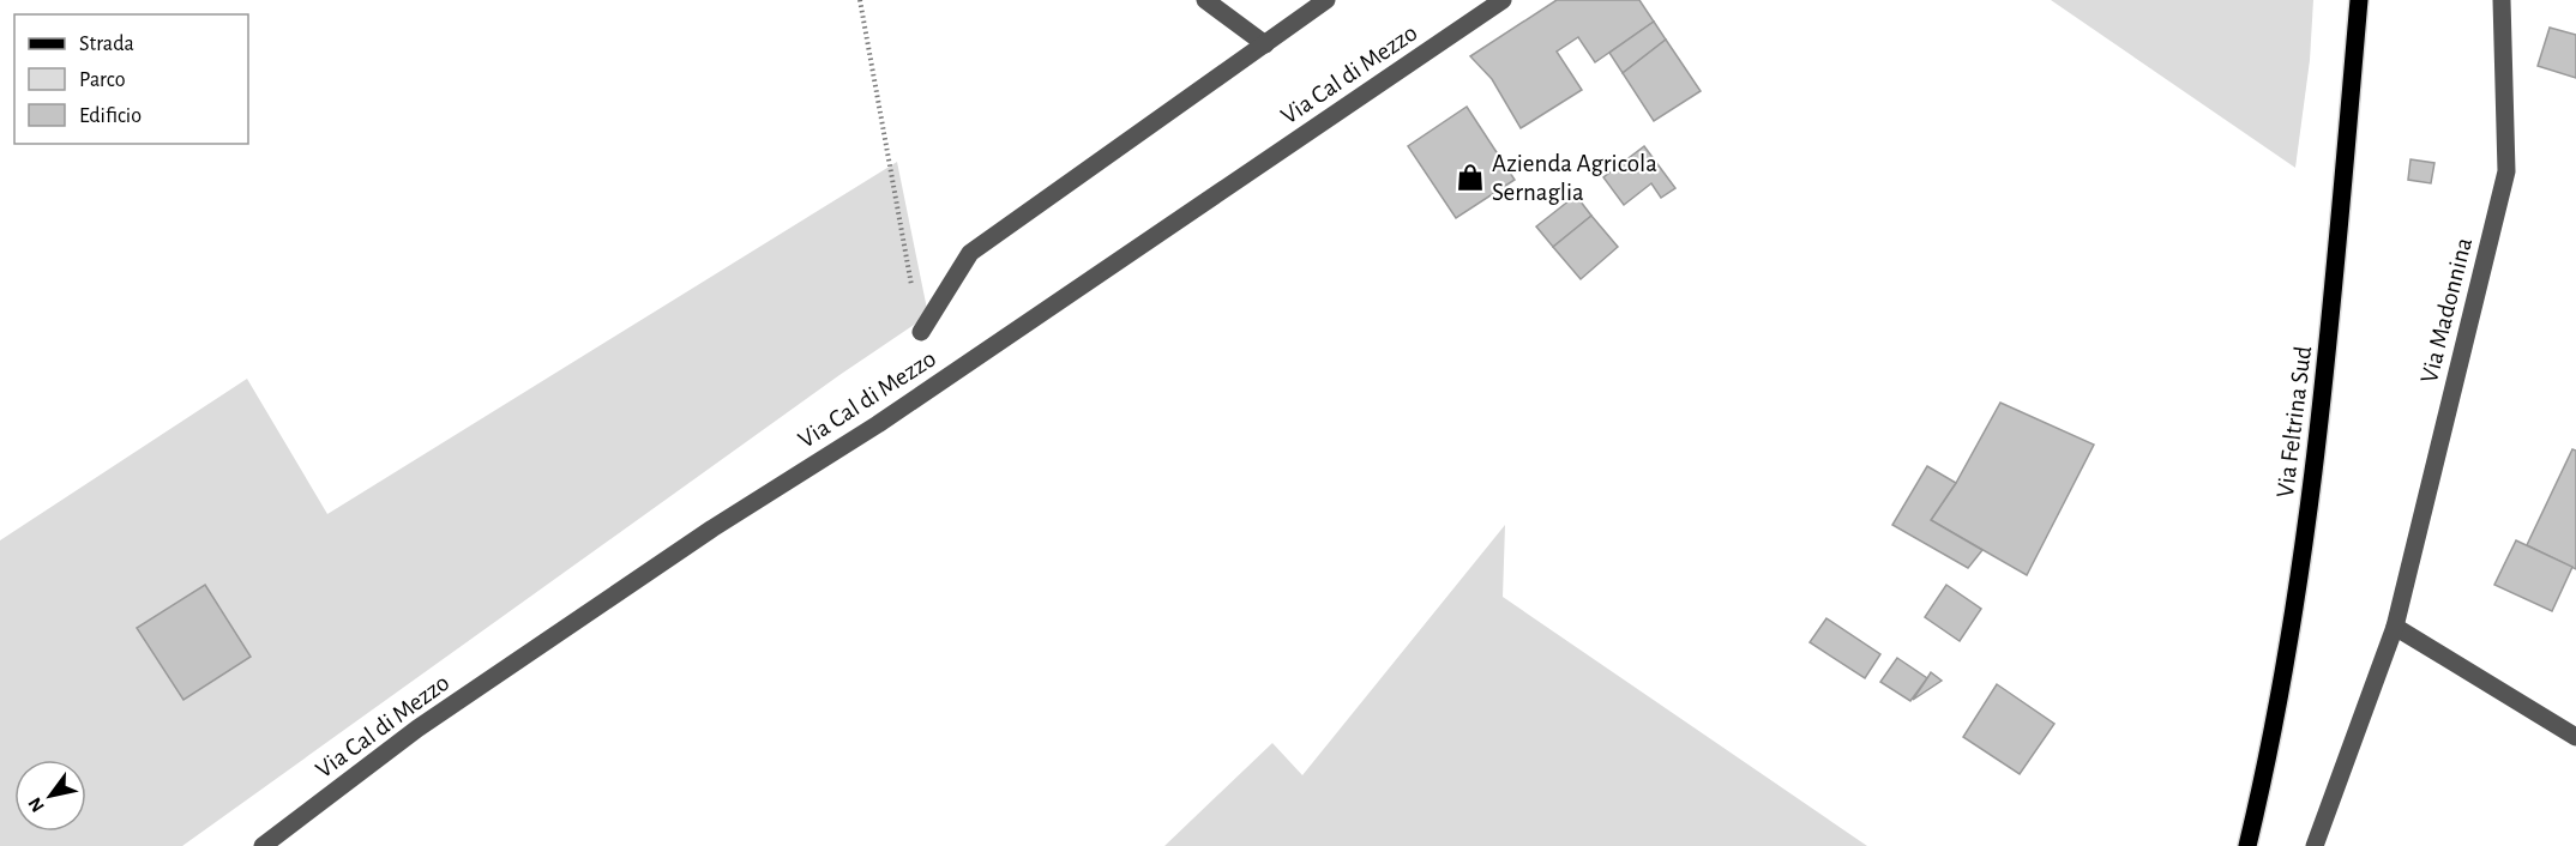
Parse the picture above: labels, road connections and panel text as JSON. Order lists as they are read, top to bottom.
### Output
{
  "streets": {
    "main road": ["Via Feltrina Sud"],
    "street": ["Via Cal di Mezzo", "Via Madonnina"]
  },
  "places": {
    "shop": ["Azienda Agricola Sernaglia"]
  },
  "legend": ["Strada", "Parco", "Edificio"],
  "north": "bottom left"
}
